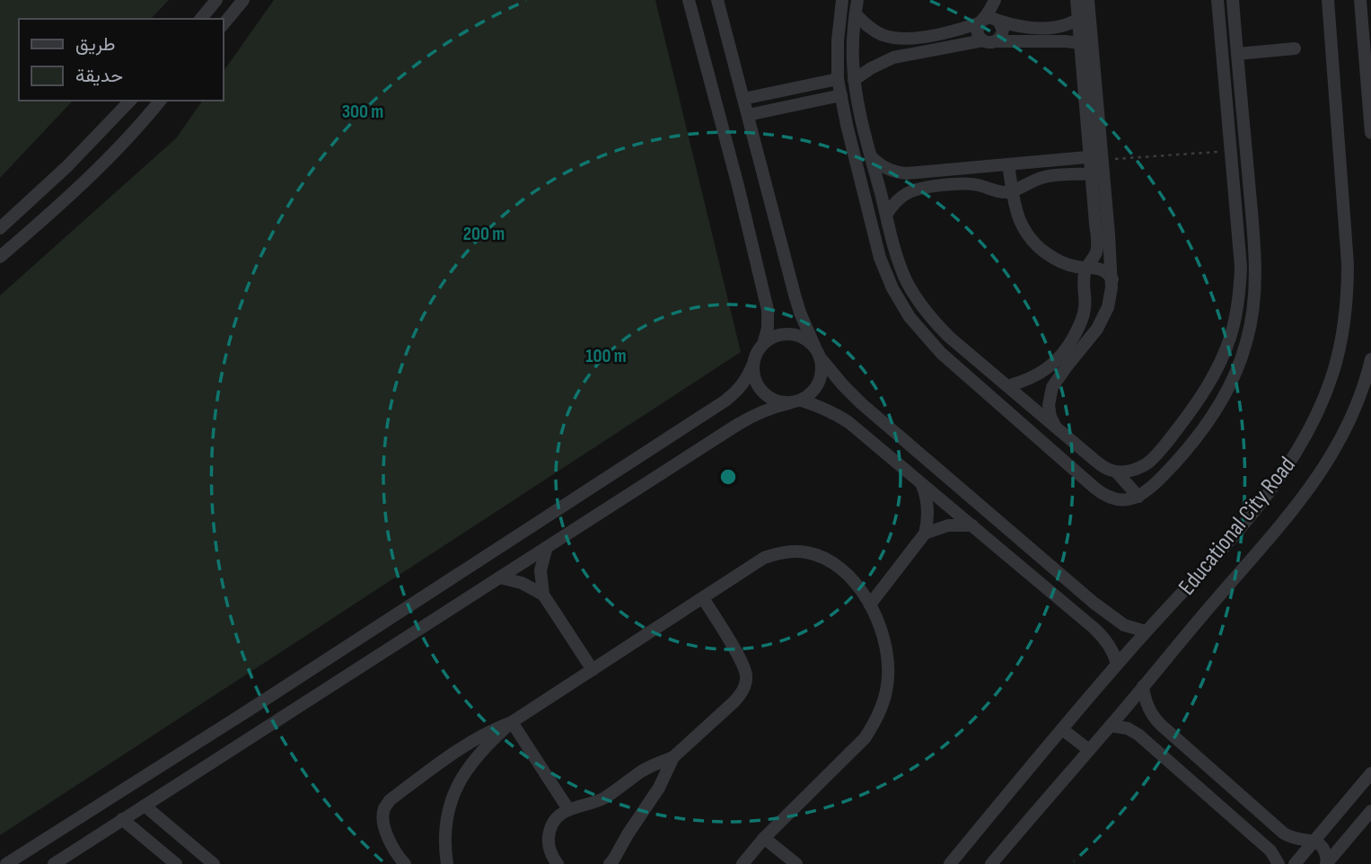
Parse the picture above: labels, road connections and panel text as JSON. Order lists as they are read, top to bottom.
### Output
{
  "streets": {
    "street": ["Educational City Road"]
  },
  "legend": ["طريق", "حديقة"],
  "rings": ["300 m", "200 m", "100 m"]
}
